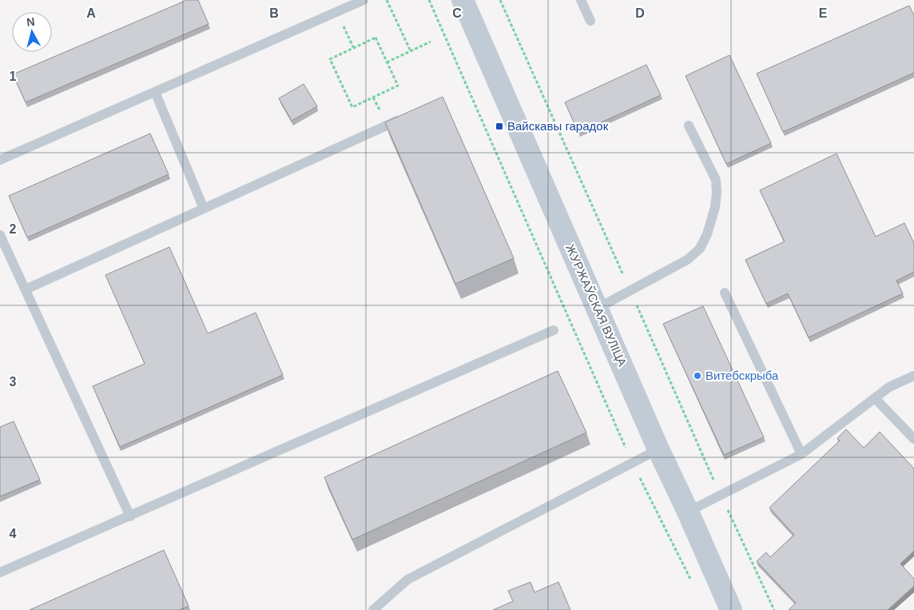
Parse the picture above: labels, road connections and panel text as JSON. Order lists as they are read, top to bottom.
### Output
{
  "streets": {
    "street": ["ЖУРЖАЎСКАЯ ВУЛІЦА"]
  },
  "places": {
    "transit": ["Вайскавы гарадок"],
    "other": ["Витебскрыба"]
  },
  "north": "top",
  "grid": {
    "columns": [
      "A",
      "B",
      "C",
      "D",
      "E"
    ],
    "rows": [
      "1",
      "2",
      "3",
      "4"
    ]
  }
}
